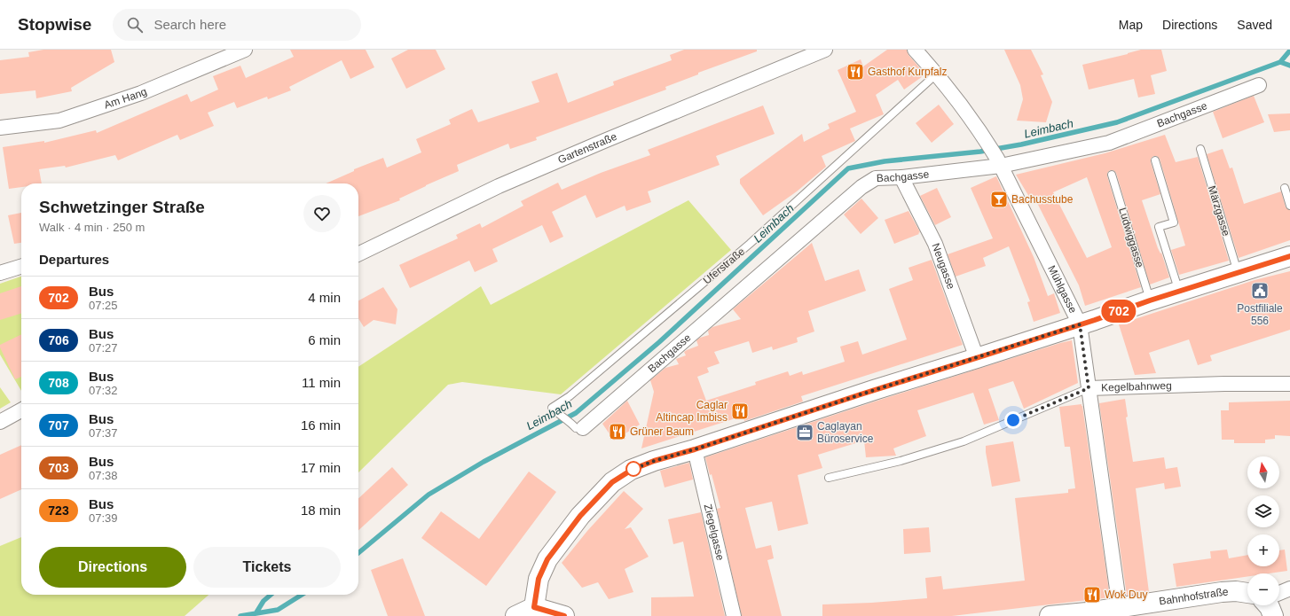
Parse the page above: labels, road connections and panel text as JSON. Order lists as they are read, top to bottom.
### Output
{
  "streets": {
    "street": [
      "Am Hang",
      "Bachgasse",
      "Gartenstraße",
      "Neugasse",
      "Mühlgasse",
      "Kegelbahnweg",
      "Ziegelgasse",
      "Bahnhofstraße"
    ],
    "lane": ["Märzgasse", "Ludwiggasse", "Uferstraße"]
  },
  "crossings": [
    ["Bachgasse", "Uferstraße"],
    ["Bachgasse", "Neugasse"],
    ["Bachgasse", "Mühlgasse"],
    ["Uferstraße", "Mühlgasse"],
    ["Mühlgasse", "Kegelbahnweg"],
    ["Mühlgasse", "Bahnhofstraße"]
  ],
  "water": ["Leimbach"],
  "places": {
    "restaurant": [
      "Gasthof Kurpfalz",
      "Caglar Altincap Imbiss",
      "Grüner Baum",
      "Wok Duy"
    ],
    "bar": ["Bachusstube"],
    "public building": ["Postfiliale 556"],
    "office": ["Caglayan Büroservice"]
  },
  "lines": ["bus line 702"],
  "north": "top",
  "page": {
    "header": "Stopwise",
    "search": "Search here",
    "nav": ["Map", "Directions", "Saved"],
    "on_map": "702",
    "heading": [
      ["Schwetzinger Straße", "Walk · 4 min · 250 m"],
      "Departures"
    ],
    "list": [
      {
        "mark": "702",
        "name": "Bus",
        "note": "07:25",
        "value": "4 min"
      },
      {
        "mark": "706",
        "name": "Bus",
        "note": "07:27",
        "value": "6 min"
      },
      {
        "mark": "708",
        "name": "Bus",
        "note": "07:32",
        "value": "11 min"
      },
      {
        "mark": "707",
        "name": "Bus",
        "note": "07:37",
        "value": "16 min"
      },
      {
        "mark": "703",
        "name": "Bus",
        "note": "07:38",
        "value": "17 min"
      },
      {
        "mark": "723",
        "name": "Bus",
        "note": "07:39",
        "value": "18 min"
      }
    ],
    "map_buttons": ["+", "−"],
    "buttons": ["Directions", "Tickets"]
  }
}
